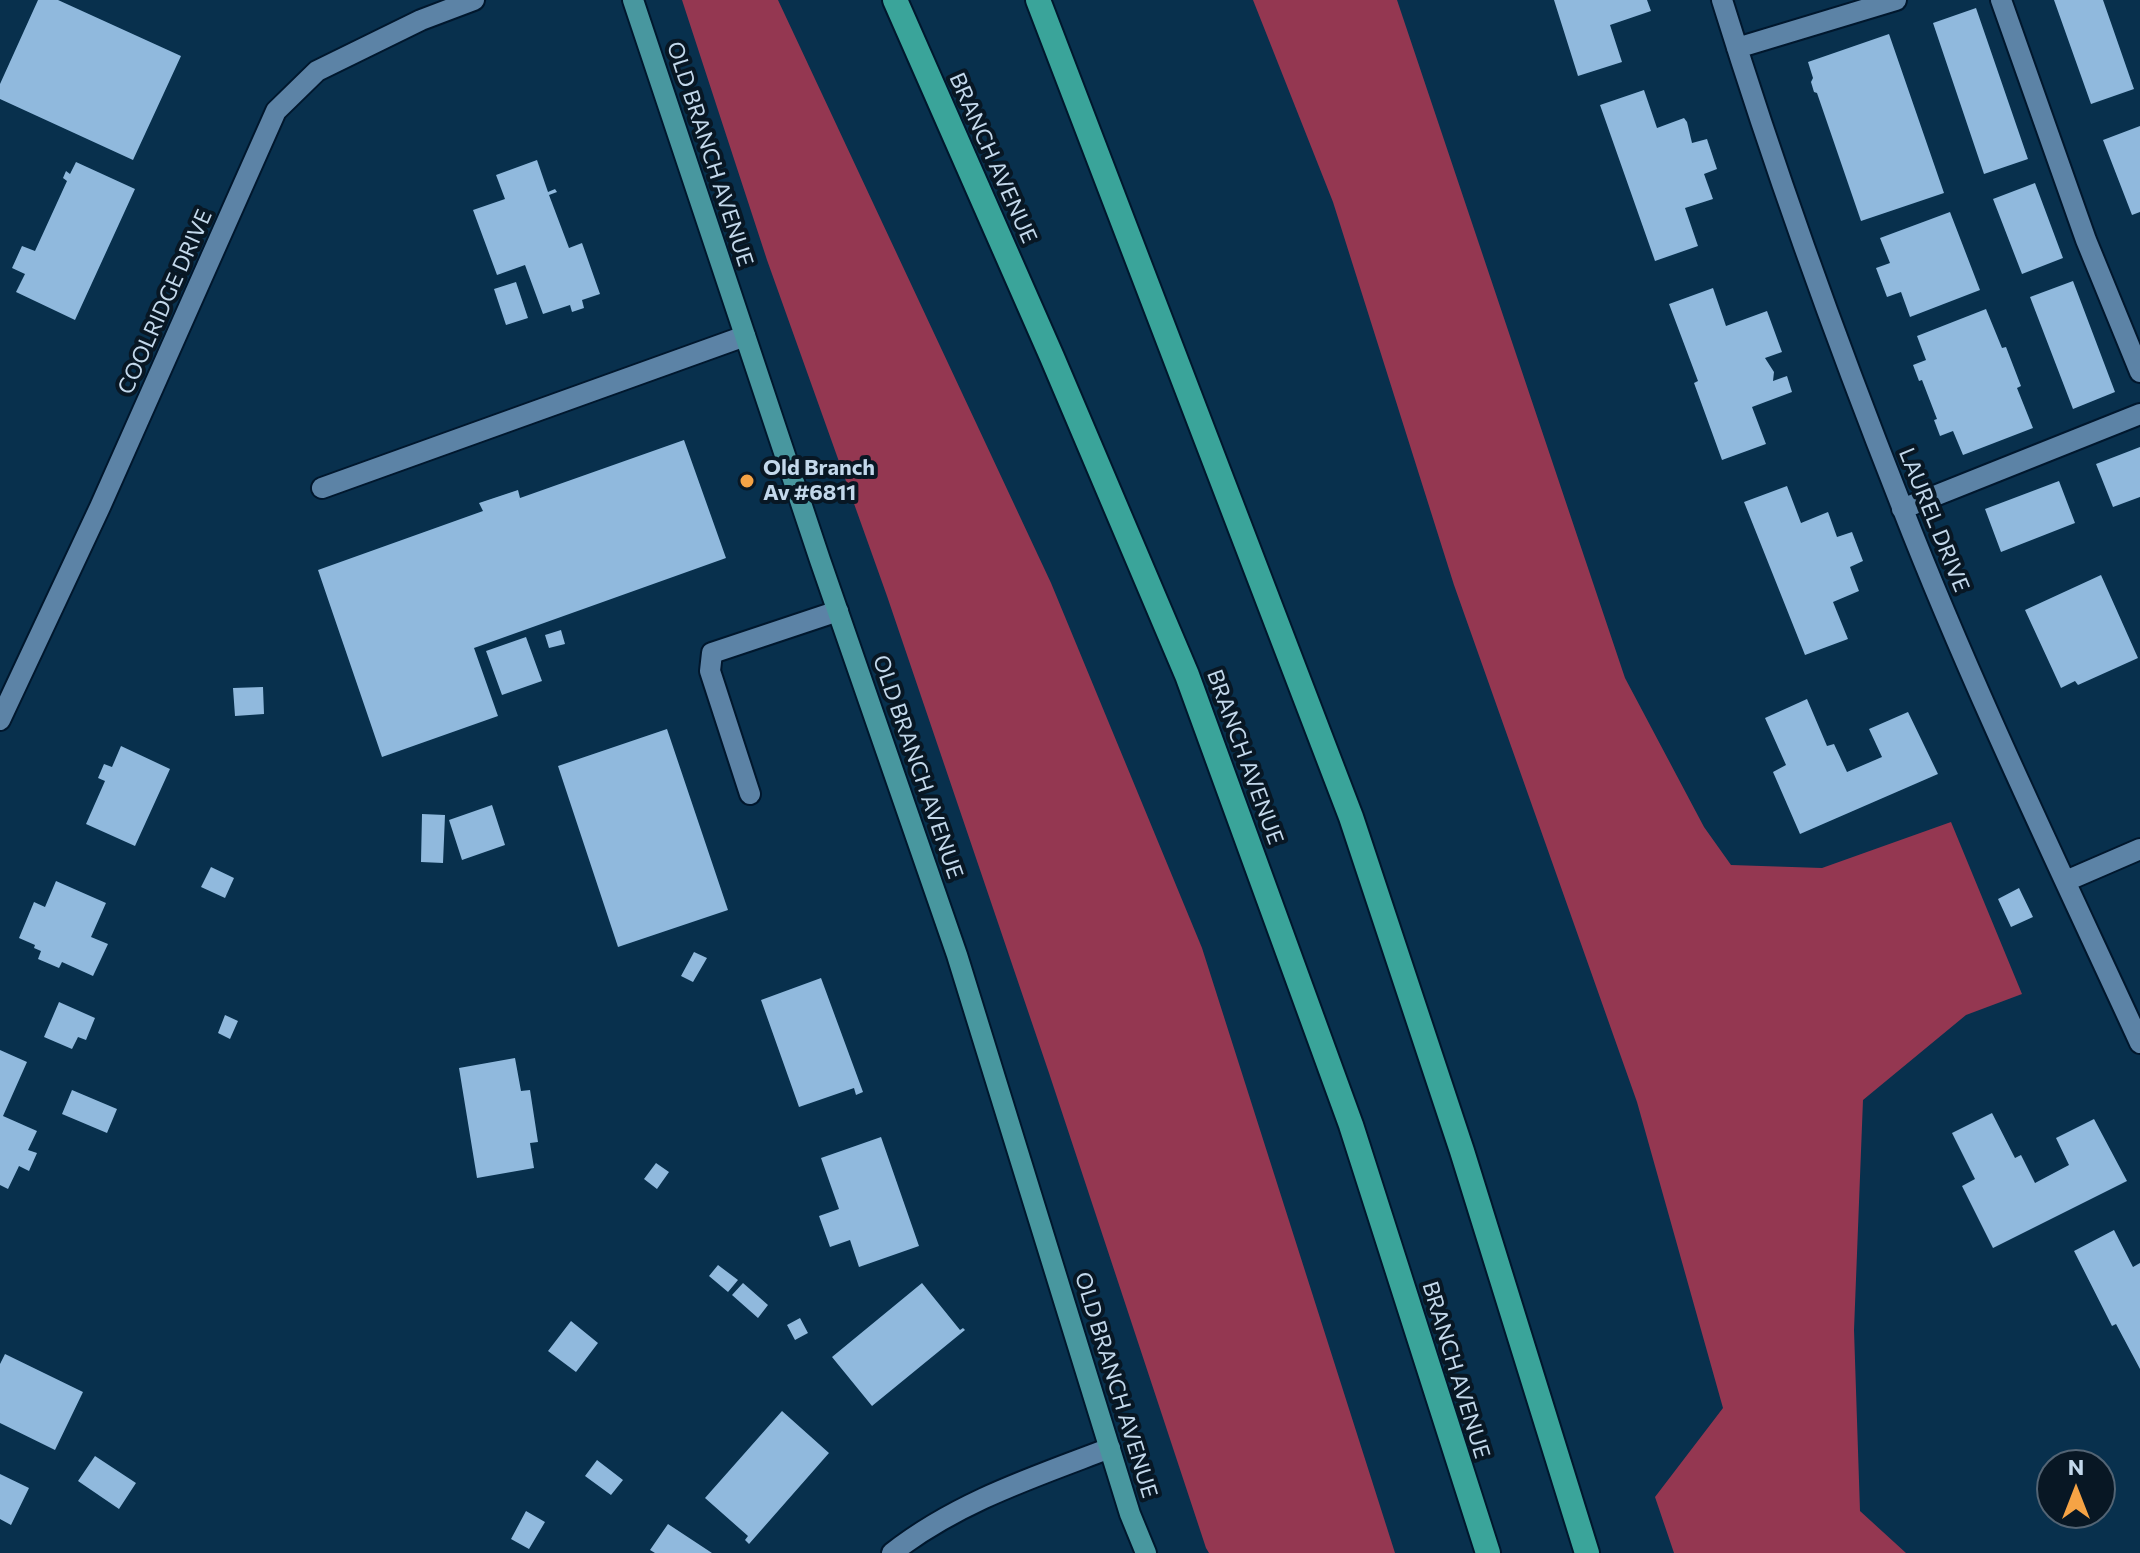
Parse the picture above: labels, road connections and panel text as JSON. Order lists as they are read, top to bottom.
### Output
{
  "streets": {
    "highway": ["BRANCH AVENUE"],
    "main road": ["OLD BRANCH AVENUE"],
    "street": ["COOLRIDGE DRIVE", "LAUREL DRIVE"]
  },
  "places": ["Old Branch Av #6811"],
  "north": "top"
}
